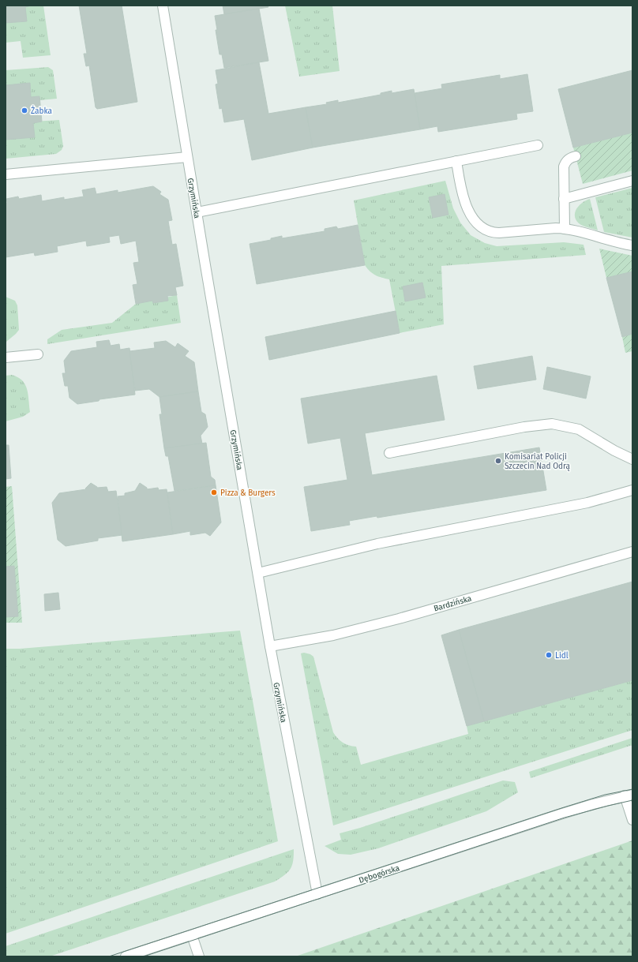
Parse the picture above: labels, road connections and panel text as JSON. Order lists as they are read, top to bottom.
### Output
{
  "streets": {
    "street": ["Grzymińska", "Bardzińska", "Dębogórska"]
  },
  "crossings": [
    ["Grzymińska", "Bardzińska"],
    ["Grzymińska", "Dębogórska"]
  ],
  "places": [
    "Żabka",
    "Komisariat Policji Szczecin Nad Odrą",
    "Pizza & Burgers",
    "Lidl"
  ]
}
